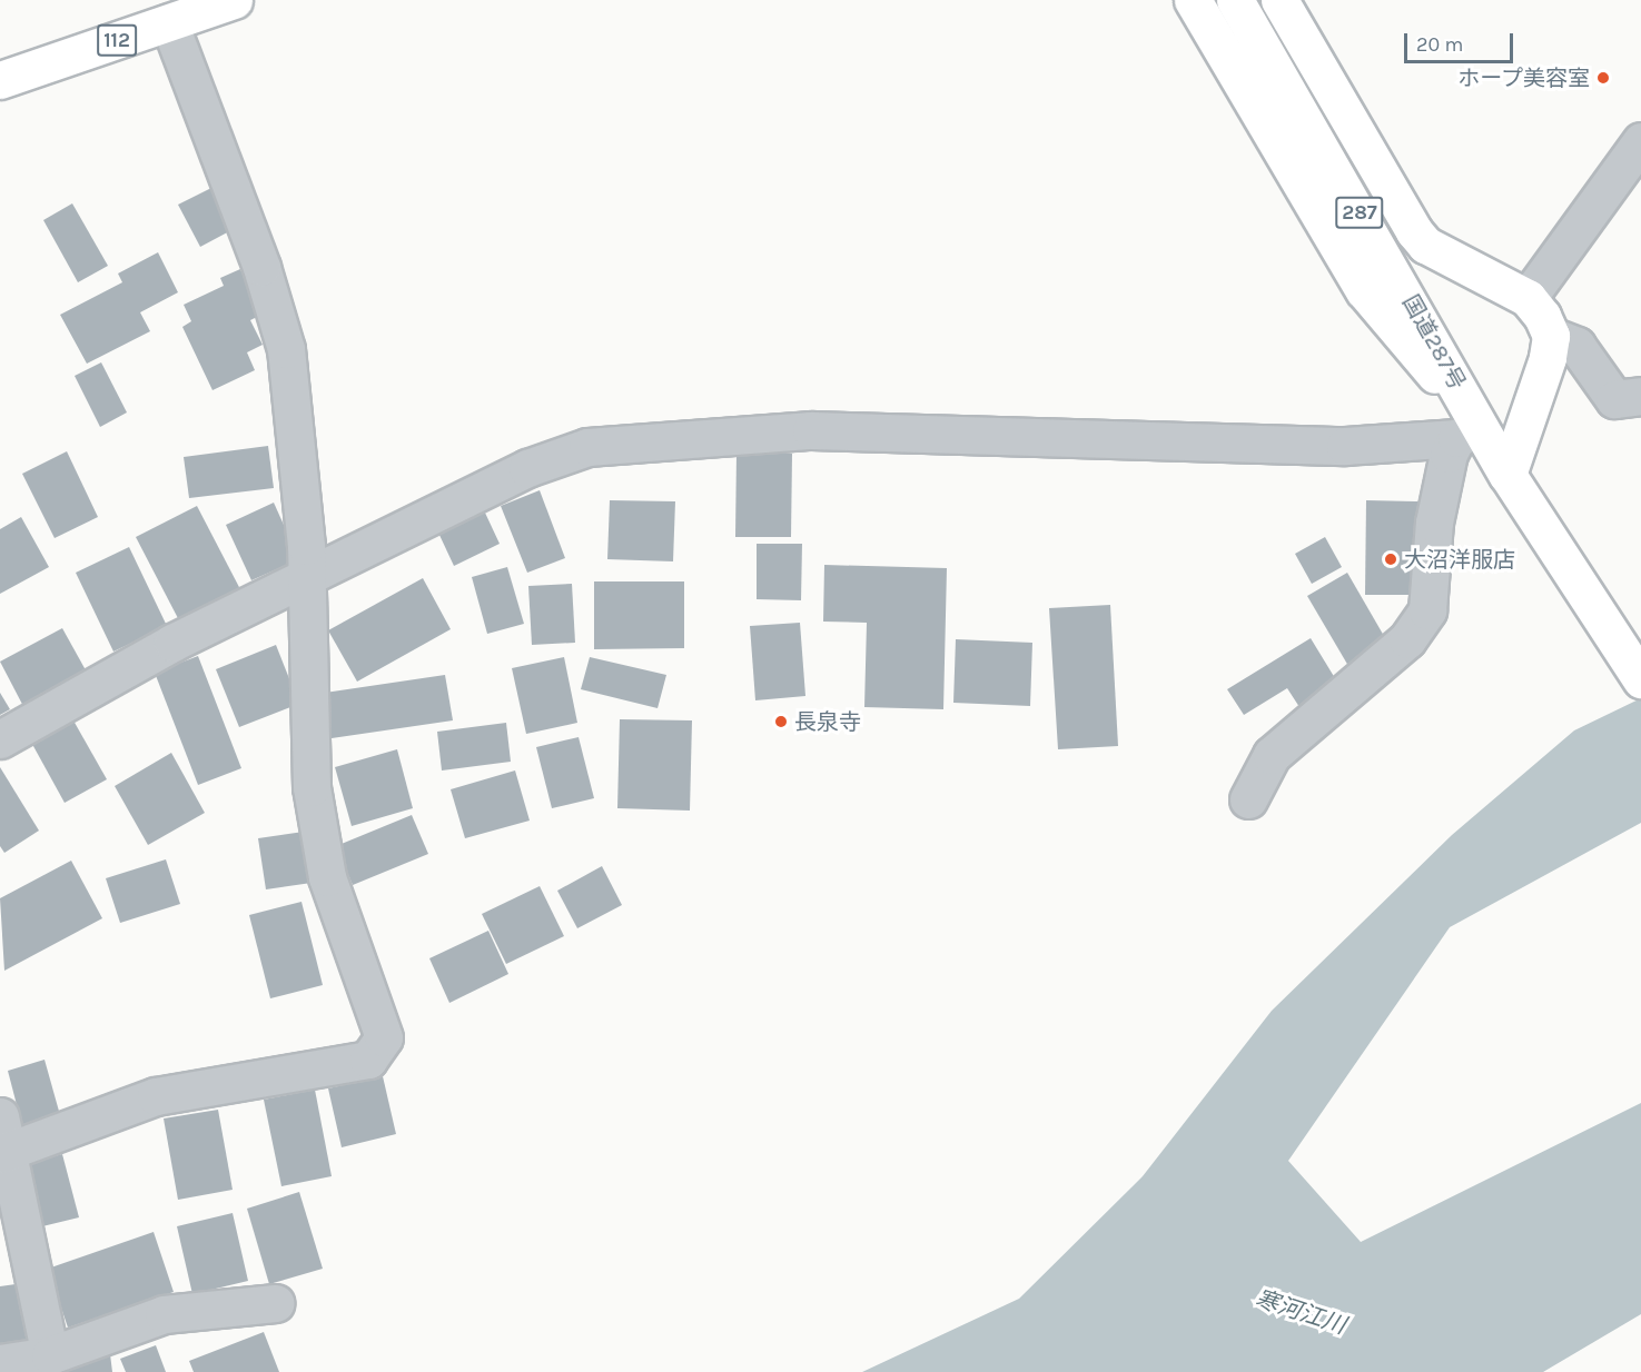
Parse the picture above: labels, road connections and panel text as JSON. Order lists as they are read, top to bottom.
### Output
{
  "streets": {
    "highway": ["112", "287", "国道287号"]
  },
  "crossings": [
    ["287", "国道287号"]
  ],
  "water": ["寒河江川"],
  "places": ["ホープ美容室", "大沼洋服店", "長泉寺"],
  "scale_bar": "20 m"
}
